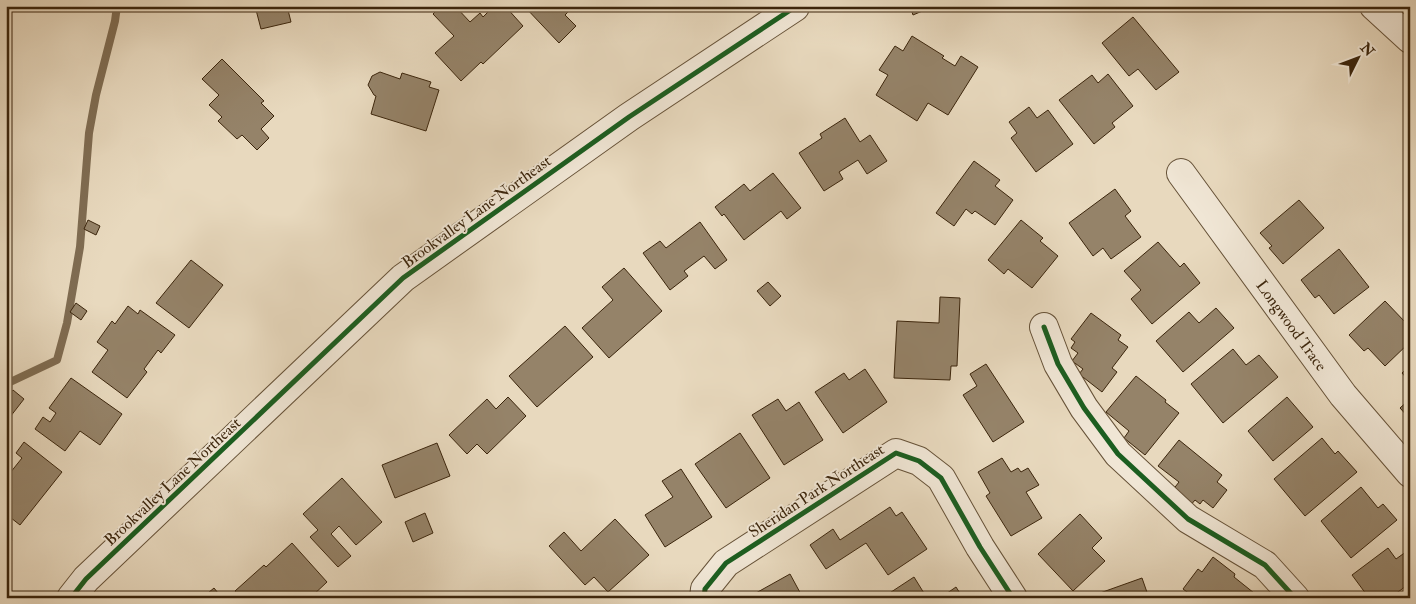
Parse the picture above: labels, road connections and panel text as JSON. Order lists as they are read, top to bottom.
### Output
{
  "streets": {
    "street": ["Brookvalley Lane Northeast", "Longwood Trace", "Sheridan Park Northeast"]
  },
  "north": "top right"
}
